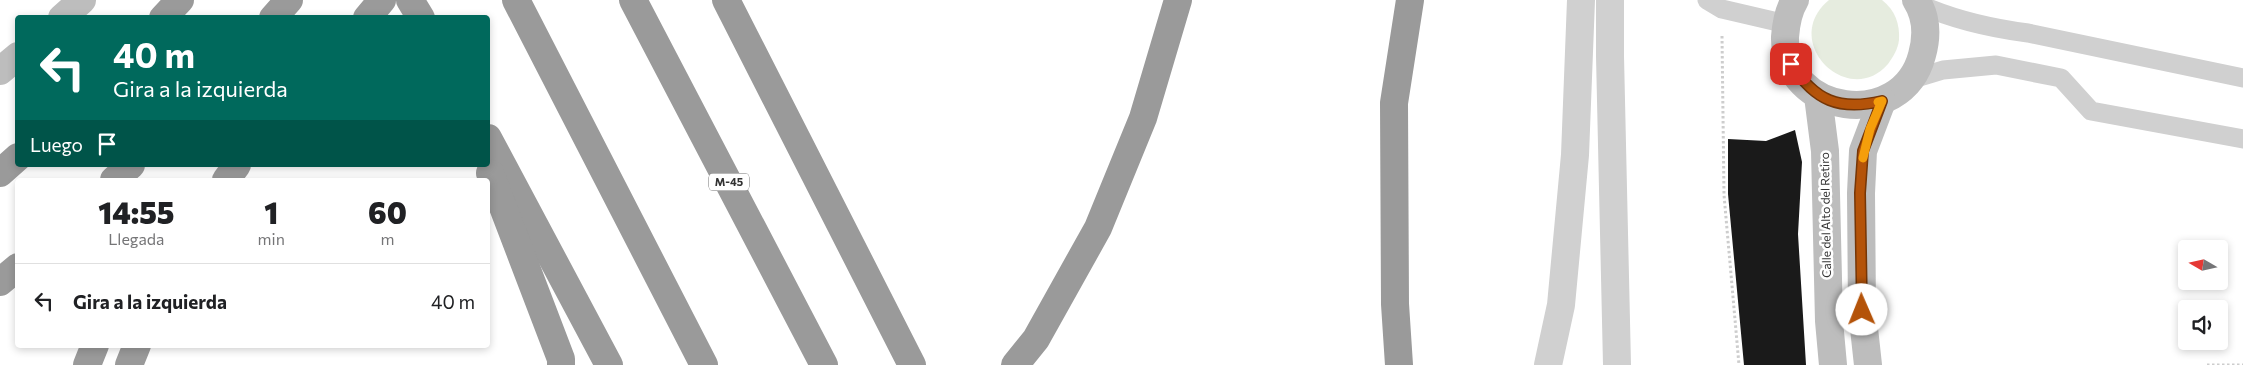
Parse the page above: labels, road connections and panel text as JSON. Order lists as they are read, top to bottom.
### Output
{
  "streets": {
    "highway": ["M-45"],
    "main road": ["Calle del Alto del Retiro"]
  },
  "north": "left",
  "page": {
    "turn": ["40 m", "Gira a la izquierda"],
    "then": "Luego",
    "eta": [
      "14:55",
      "Llegada",
      "1",
      "min",
      "60",
      "m"
    ],
    "list": [
      {
        "name": "Gira a la izquierda",
        "value": "40 m"
      }
    ]
  }
}
